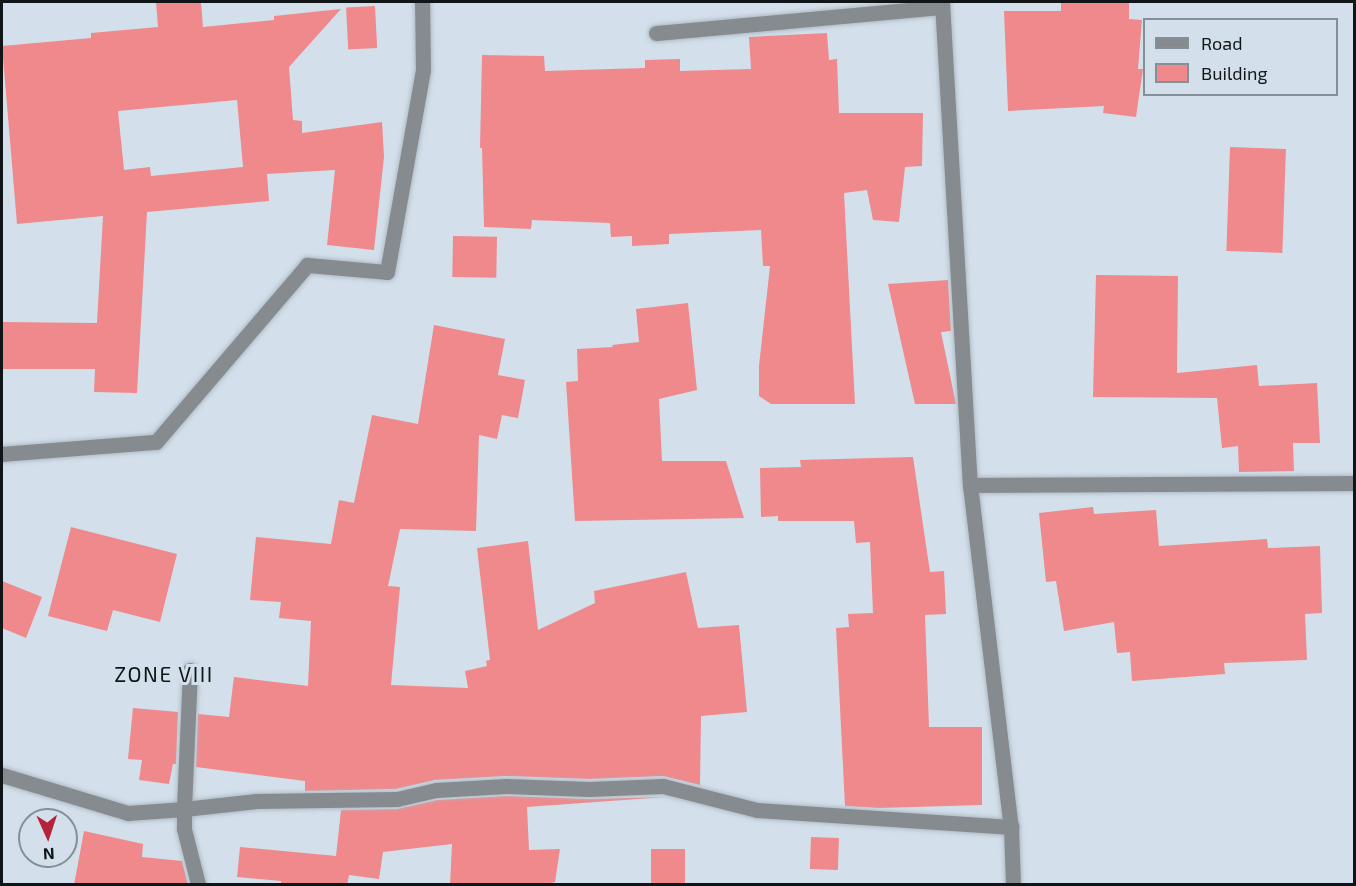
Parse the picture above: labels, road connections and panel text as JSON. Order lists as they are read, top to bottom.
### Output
{
  "districts": ["ZONE VIII"],
  "legend": ["Road", "Building"],
  "north": "bottom"
}
